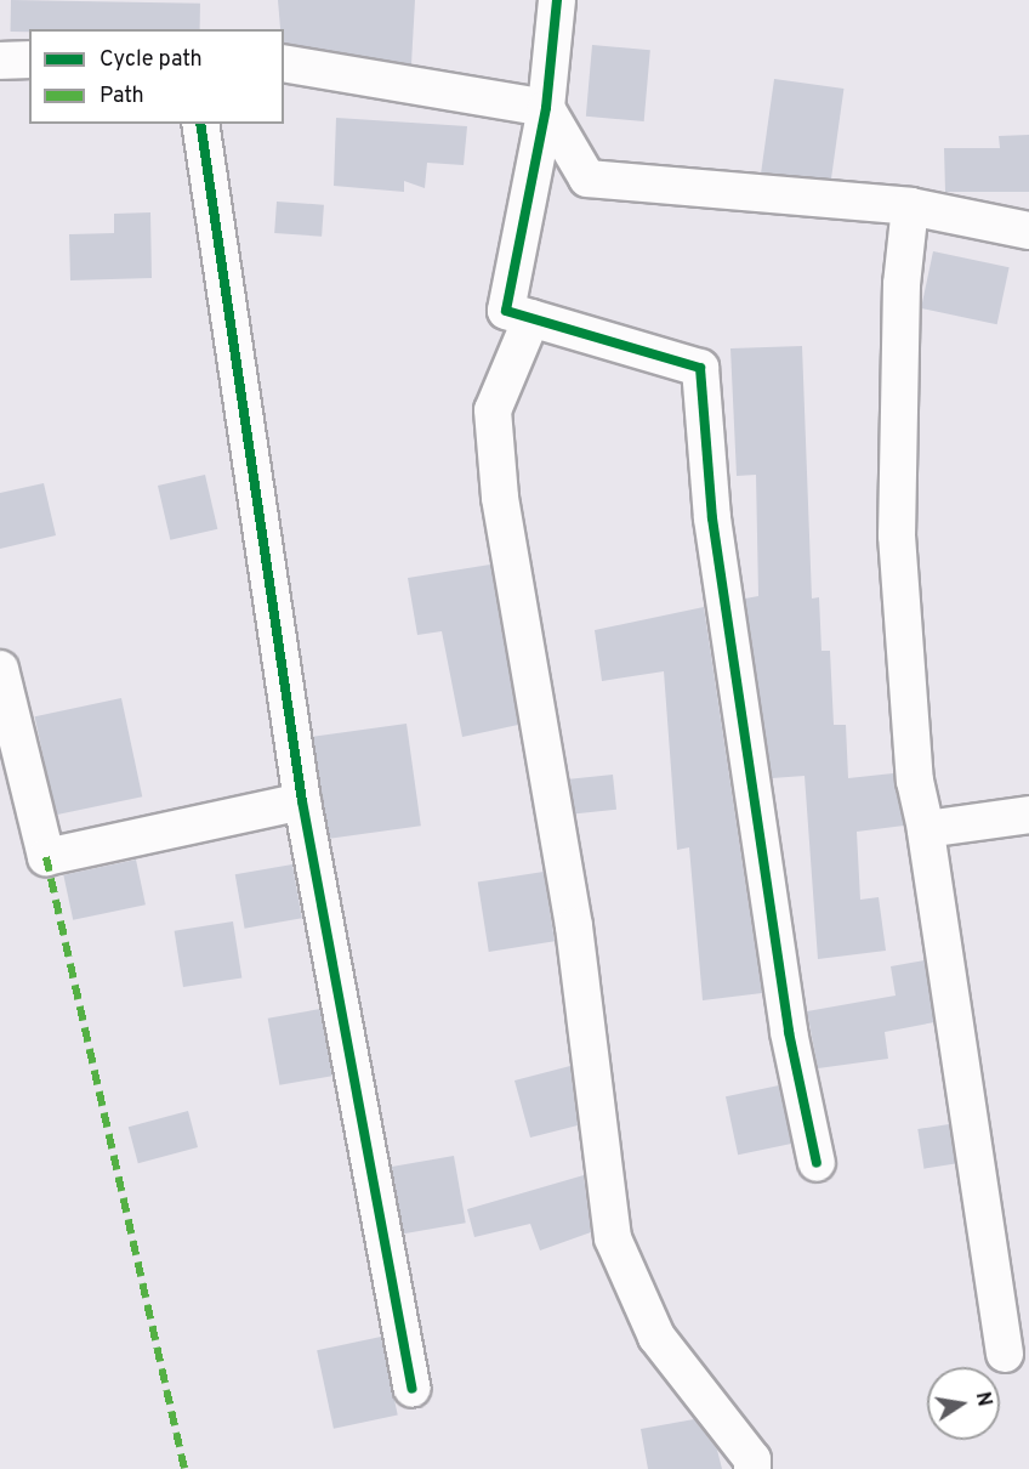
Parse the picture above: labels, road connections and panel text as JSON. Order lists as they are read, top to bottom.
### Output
{
  "legend": ["Cycle path", "Path"],
  "north": "right"
}
